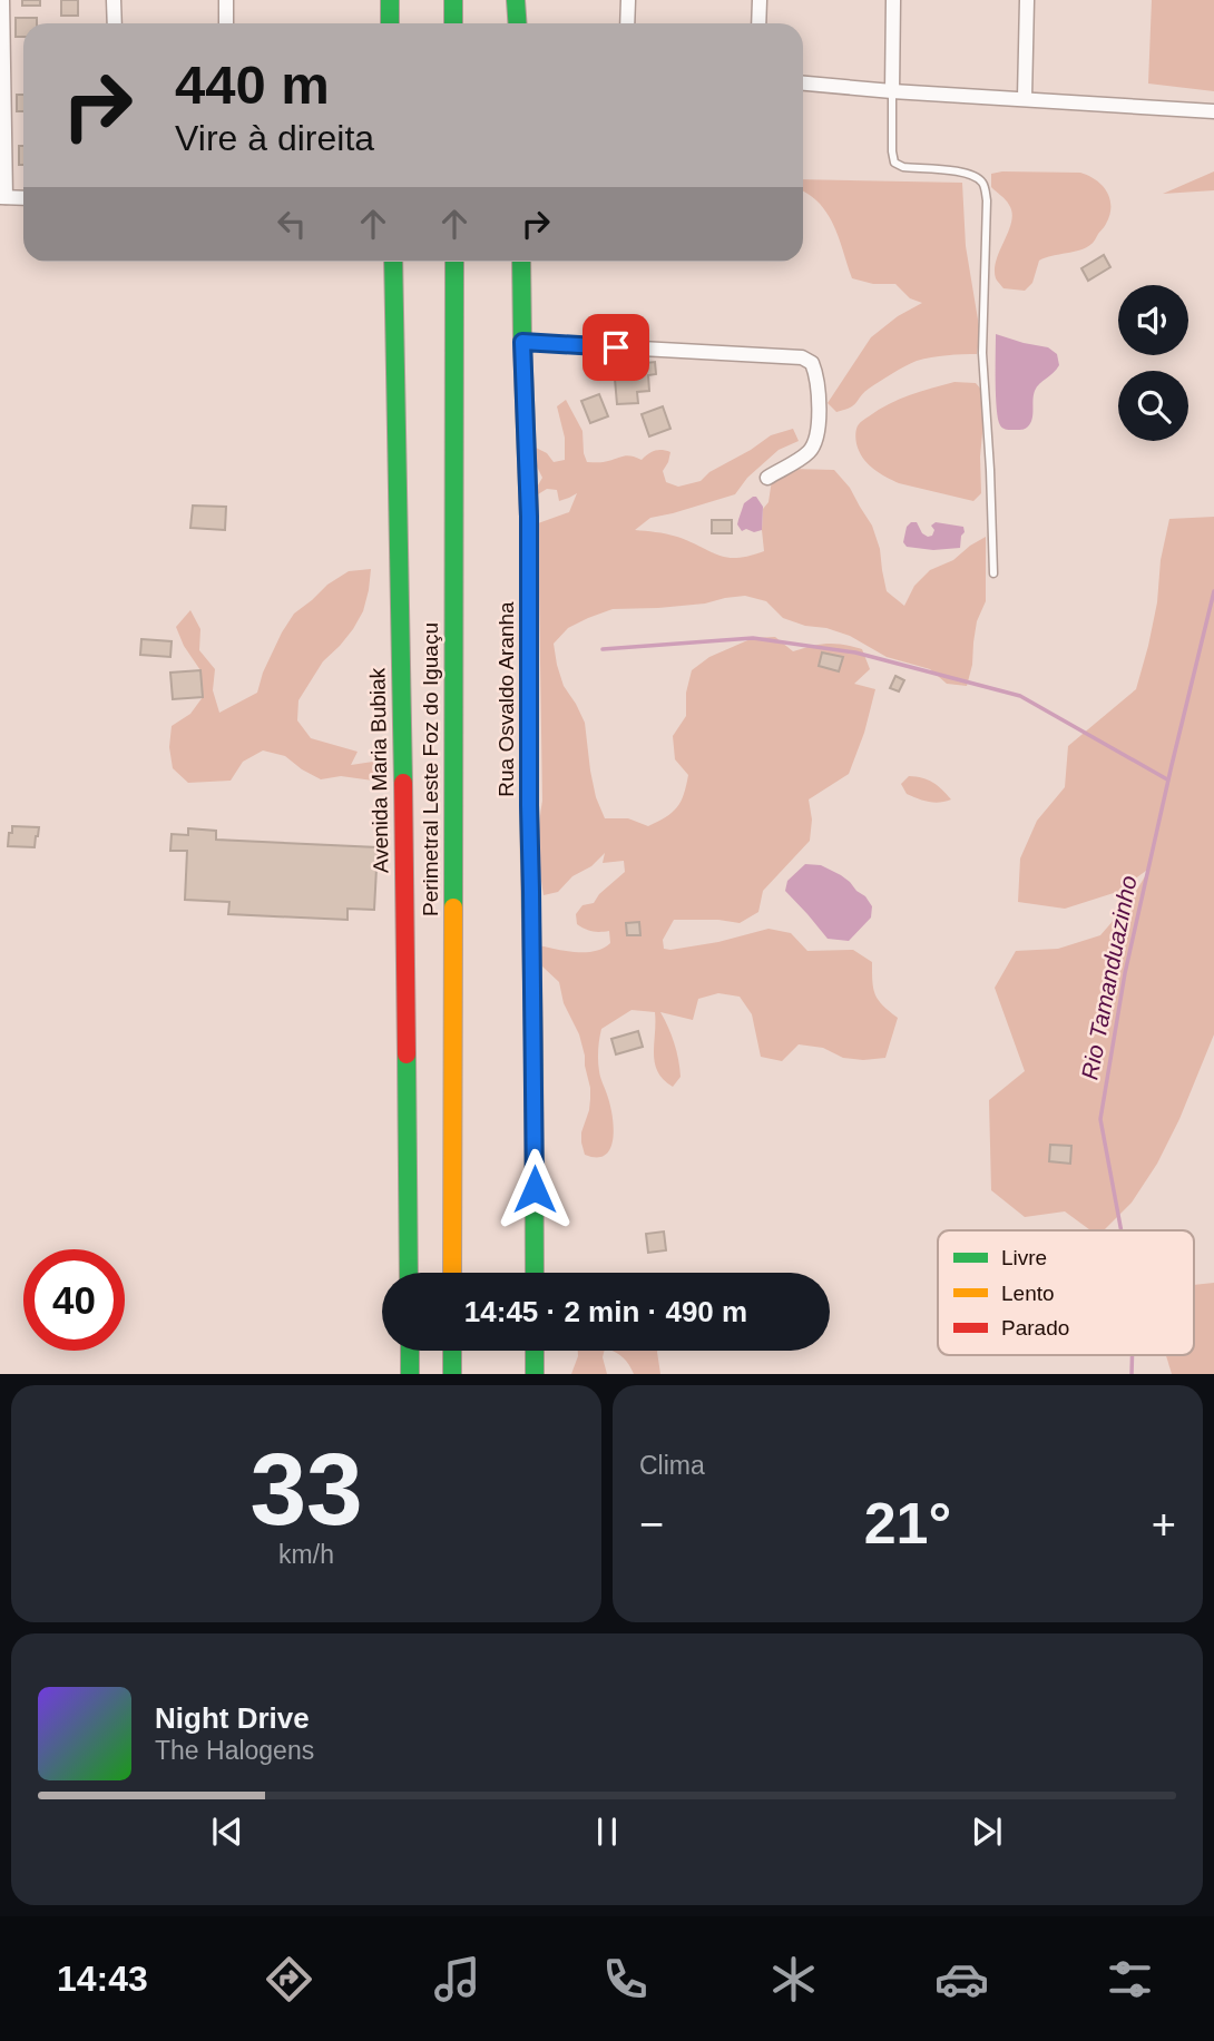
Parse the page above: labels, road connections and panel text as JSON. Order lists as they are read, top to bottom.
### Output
{
  "streets": {
    "main road": ["Rua Osvaldo Aranha", "Perimetral Leste Foz do Iguaçu", "Avenida Maria Bubiak"]
  },
  "water": ["Rio Tamanduazinho"],
  "legend": ["Livre", "Lento", "Parado"],
  "page": {
    "turn": ["440 m", "Vire à direita"],
    "limit": "40",
    "trip": "14:45 · 2 min · 490 m",
    "tile": [
      ["33", "km/h"],
      "Clima"
    ],
    "heat": ["−", "21°", "+"],
    "song": ["Night Drive", "The Halogens"],
    "tabs": "14:43"
  }
}
